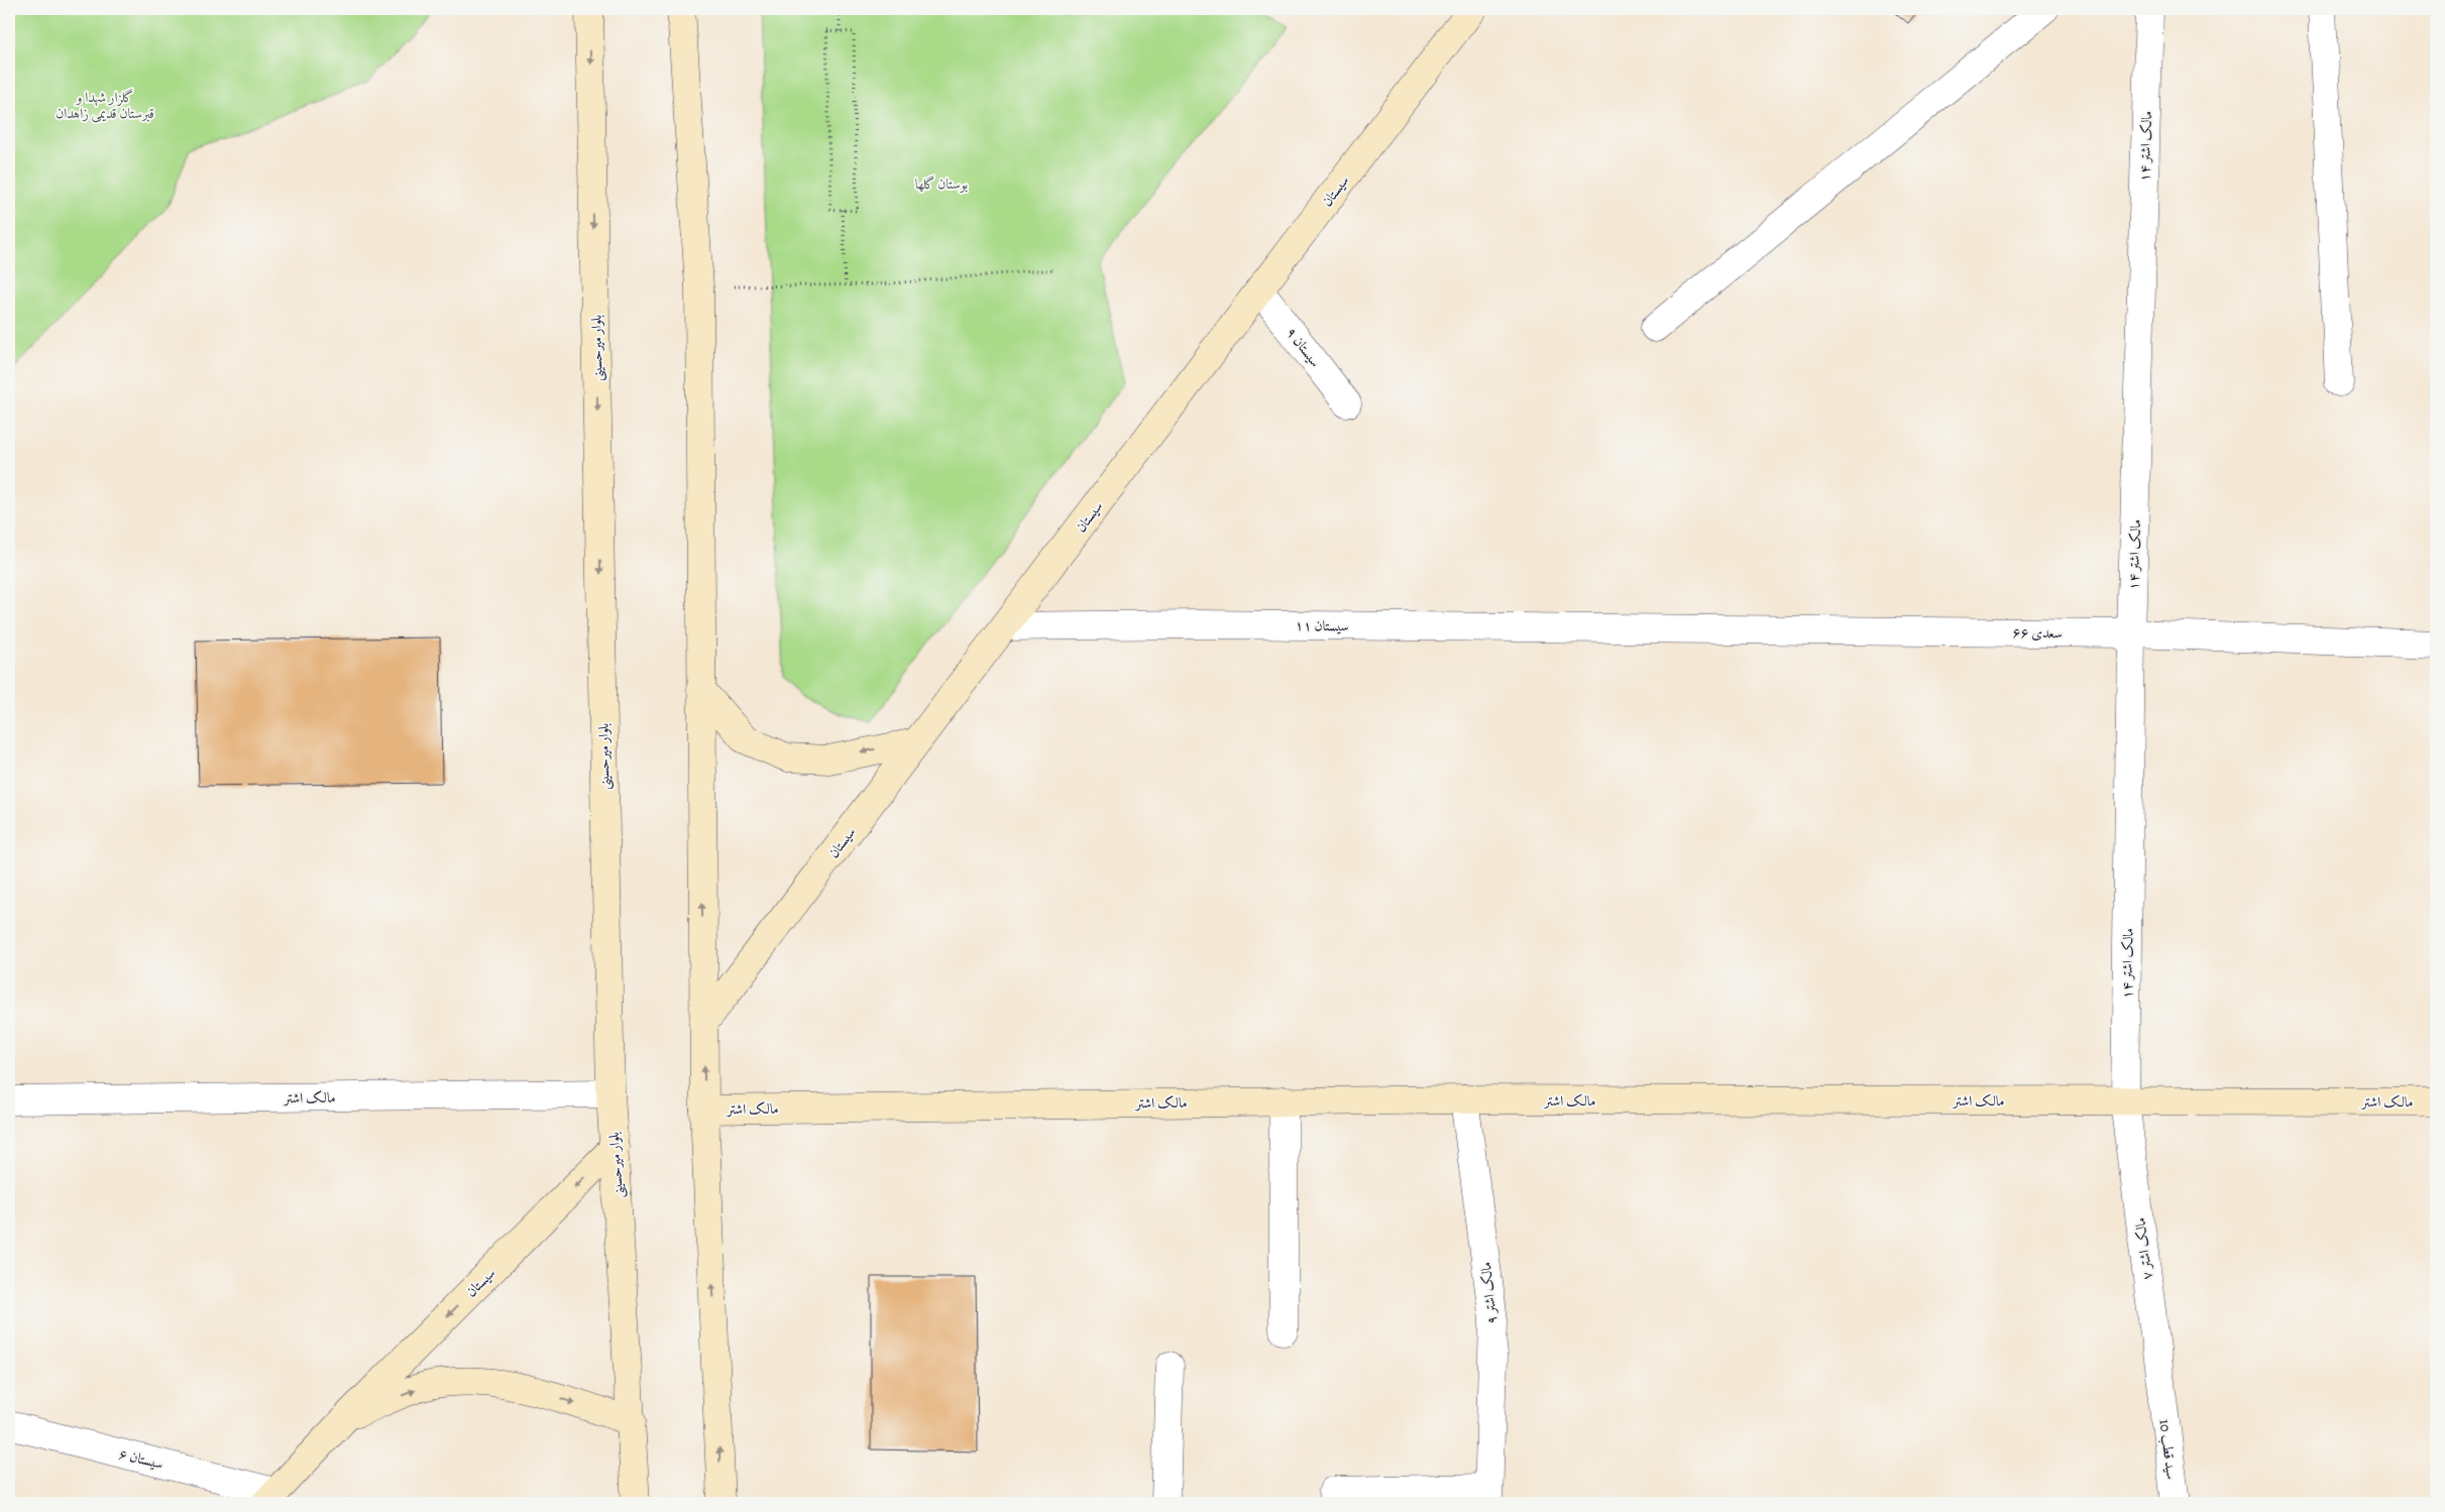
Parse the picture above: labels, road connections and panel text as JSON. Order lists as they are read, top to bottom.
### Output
{
  "streets": {
    "street": [
      "مالک اشتر ۱۴",
      "سیستان",
      "سیستان ۹",
      "بلوار میرحسینی",
      "سیستان ۱۱",
      "سعدی ۶۶",
      "مالک اشتر",
      "مالک اشتر ۷",
      "مالک اشتر ۹",
      "سید قطب 10",
      "سیستان ۶"
    ]
  },
  "crossings": [
    ["مالک اشتر ۱۴", "سعدی ۶۶"],
    ["مالک اشتر ۱۴", "مالک اشتر"],
    ["مالک اشتر ۱۴", "مالک اشتر ۷"],
    ["سیستان", "سیستان ۹"],
    ["سیستان", "بلوار میرحسینی"],
    ["سیستان", "سیستان ۱۱"],
    ["سیستان", "سیستان ۶"],
    ["بلوار میرحسینی", "مالک اشتر"],
    ["سیستان ۱۱", "سعدی ۶۶"],
    ["مالک اشتر", "مالک اشتر ۷"],
    ["مالک اشتر", "مالک اشتر ۹"],
    ["مالک اشتر ۷", "سید قطب 10"]
  ],
  "parks": ["گلزار شهدا و قبرستان قدیمی زاهدان", "بوستان گلها"]
}
